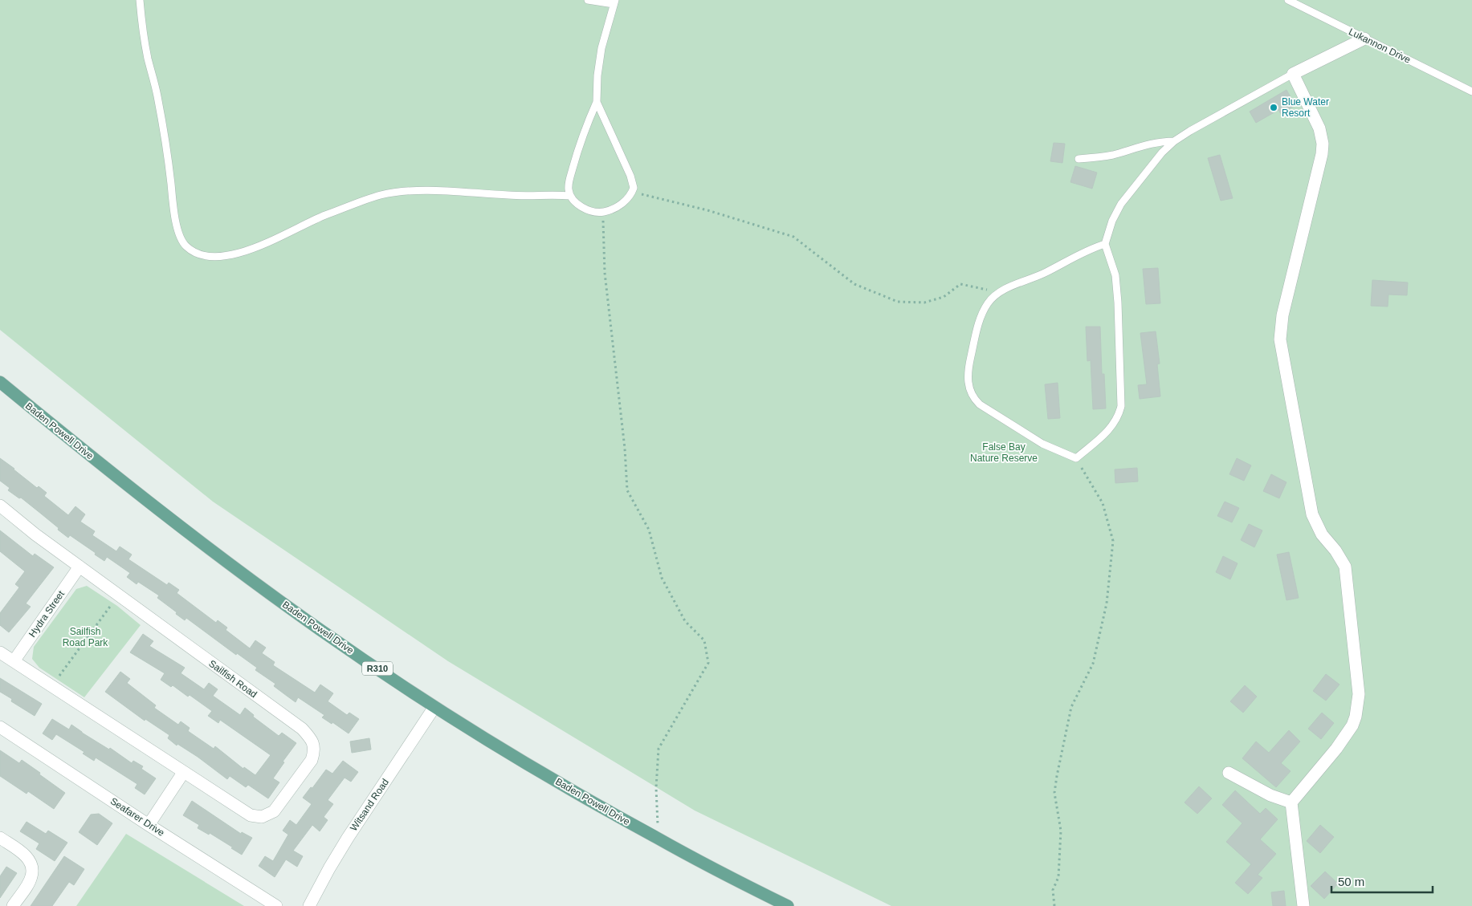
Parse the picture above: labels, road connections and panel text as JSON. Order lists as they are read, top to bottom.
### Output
{
  "streets": {
    "main road": ["Baden Powell Drive", "R310"],
    "street": [
      "Hydra Street",
      "Sailfish Road",
      "Witsand Road",
      "Seafarer Drive"
    ],
    "lane": ["Lukannon Drive"]
  },
  "crossings": [
    ["Baden Powell Drive", "Witsand Road"],
    ["Hydra Street", "Sailfish Road"]
  ],
  "parks": ["False Bay Nature Reserve", "Sailfish Road Park"],
  "places": ["Blue Water Resort"],
  "scale_bar": "50 m"
}
